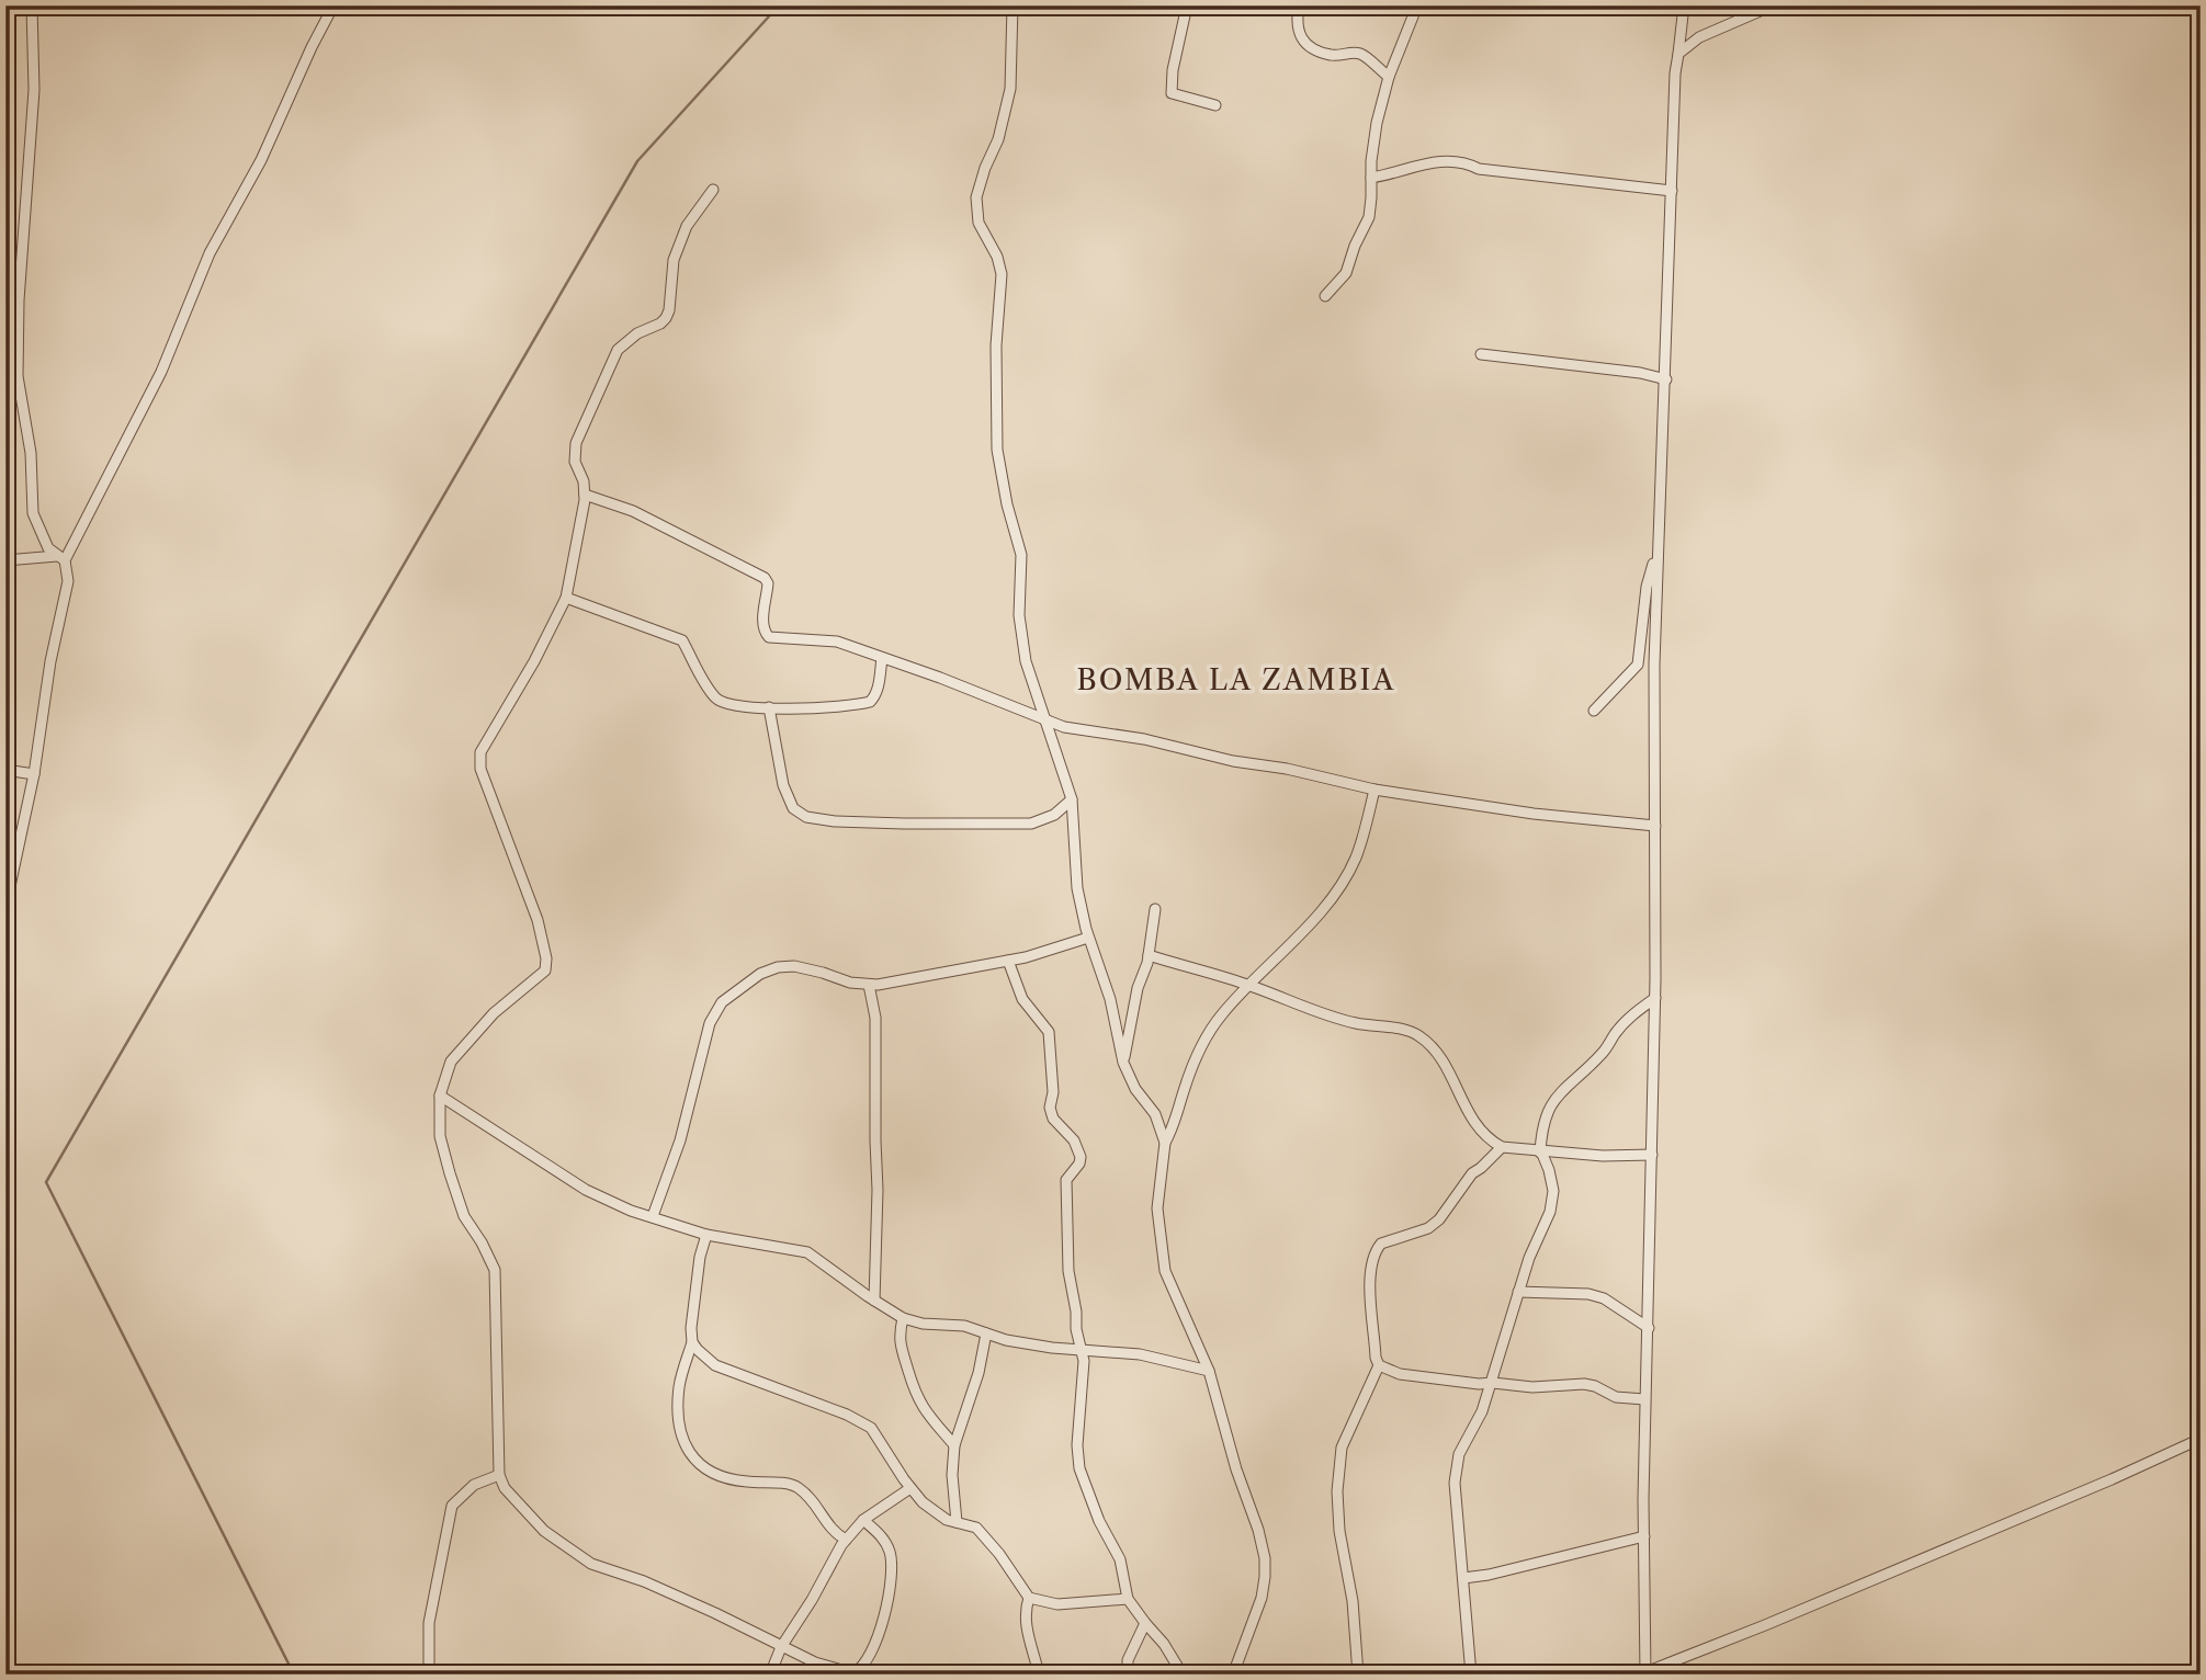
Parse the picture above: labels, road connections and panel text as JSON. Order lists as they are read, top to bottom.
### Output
{
  "districts": ["BOMBA LA ZAMBIA"]
}
